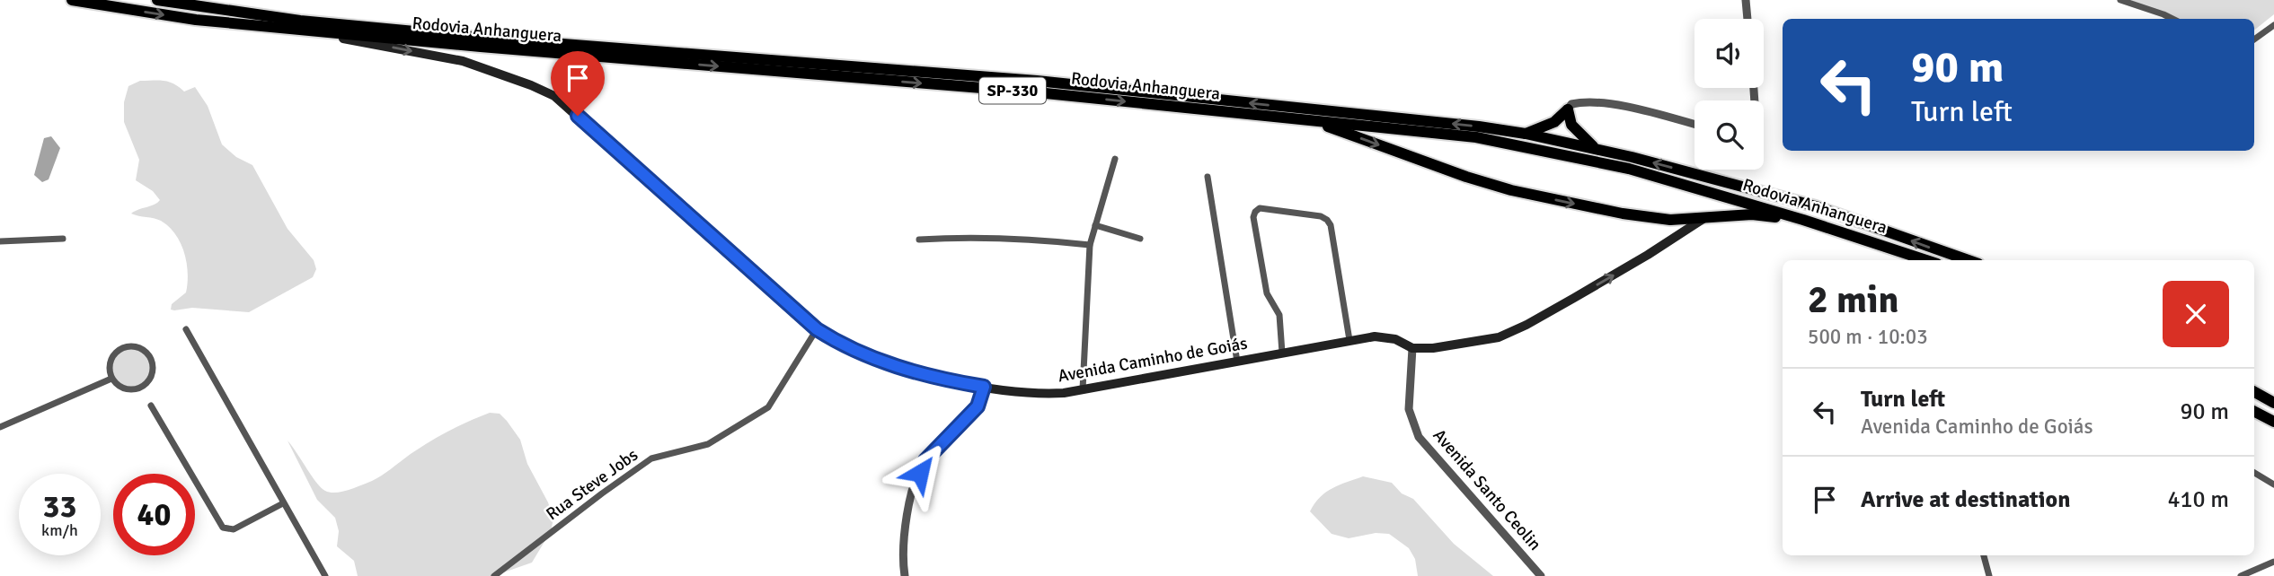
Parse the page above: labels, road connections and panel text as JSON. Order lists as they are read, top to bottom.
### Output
{
  "streets": {
    "highway": ["Rodovia Anhanguera", "SP-330"],
    "main road": ["Avenida Caminho de Goiás"],
    "street": ["Rua Steve Jobs", "Avenida Santo Ceolin"]
  },
  "crossings": [
    ["Rodovia Anhanguera", "Avenida Caminho de Goiás"],
    ["Avenida Caminho de Goiás", "Rua Steve Jobs"],
    ["Avenida Caminho de Goiás", "Avenida Santo Ceolin"]
  ],
  "one_way": ["Avenida Caminho de Goiás"],
  "page": {
    "turn": ["90 m", "Turn left"],
    "heading": ["2 min", "500 m · 10:03"],
    "list": [
      {
        "name": "Turn left",
        "note": "Avenida Caminho de Goiás",
        "value": "90 m"
      },
      {
        "name": "Arrive at destination",
        "value": "410 m"
      }
    ],
    "speed": "33 km/h",
    "limit": "40"
  }
}
